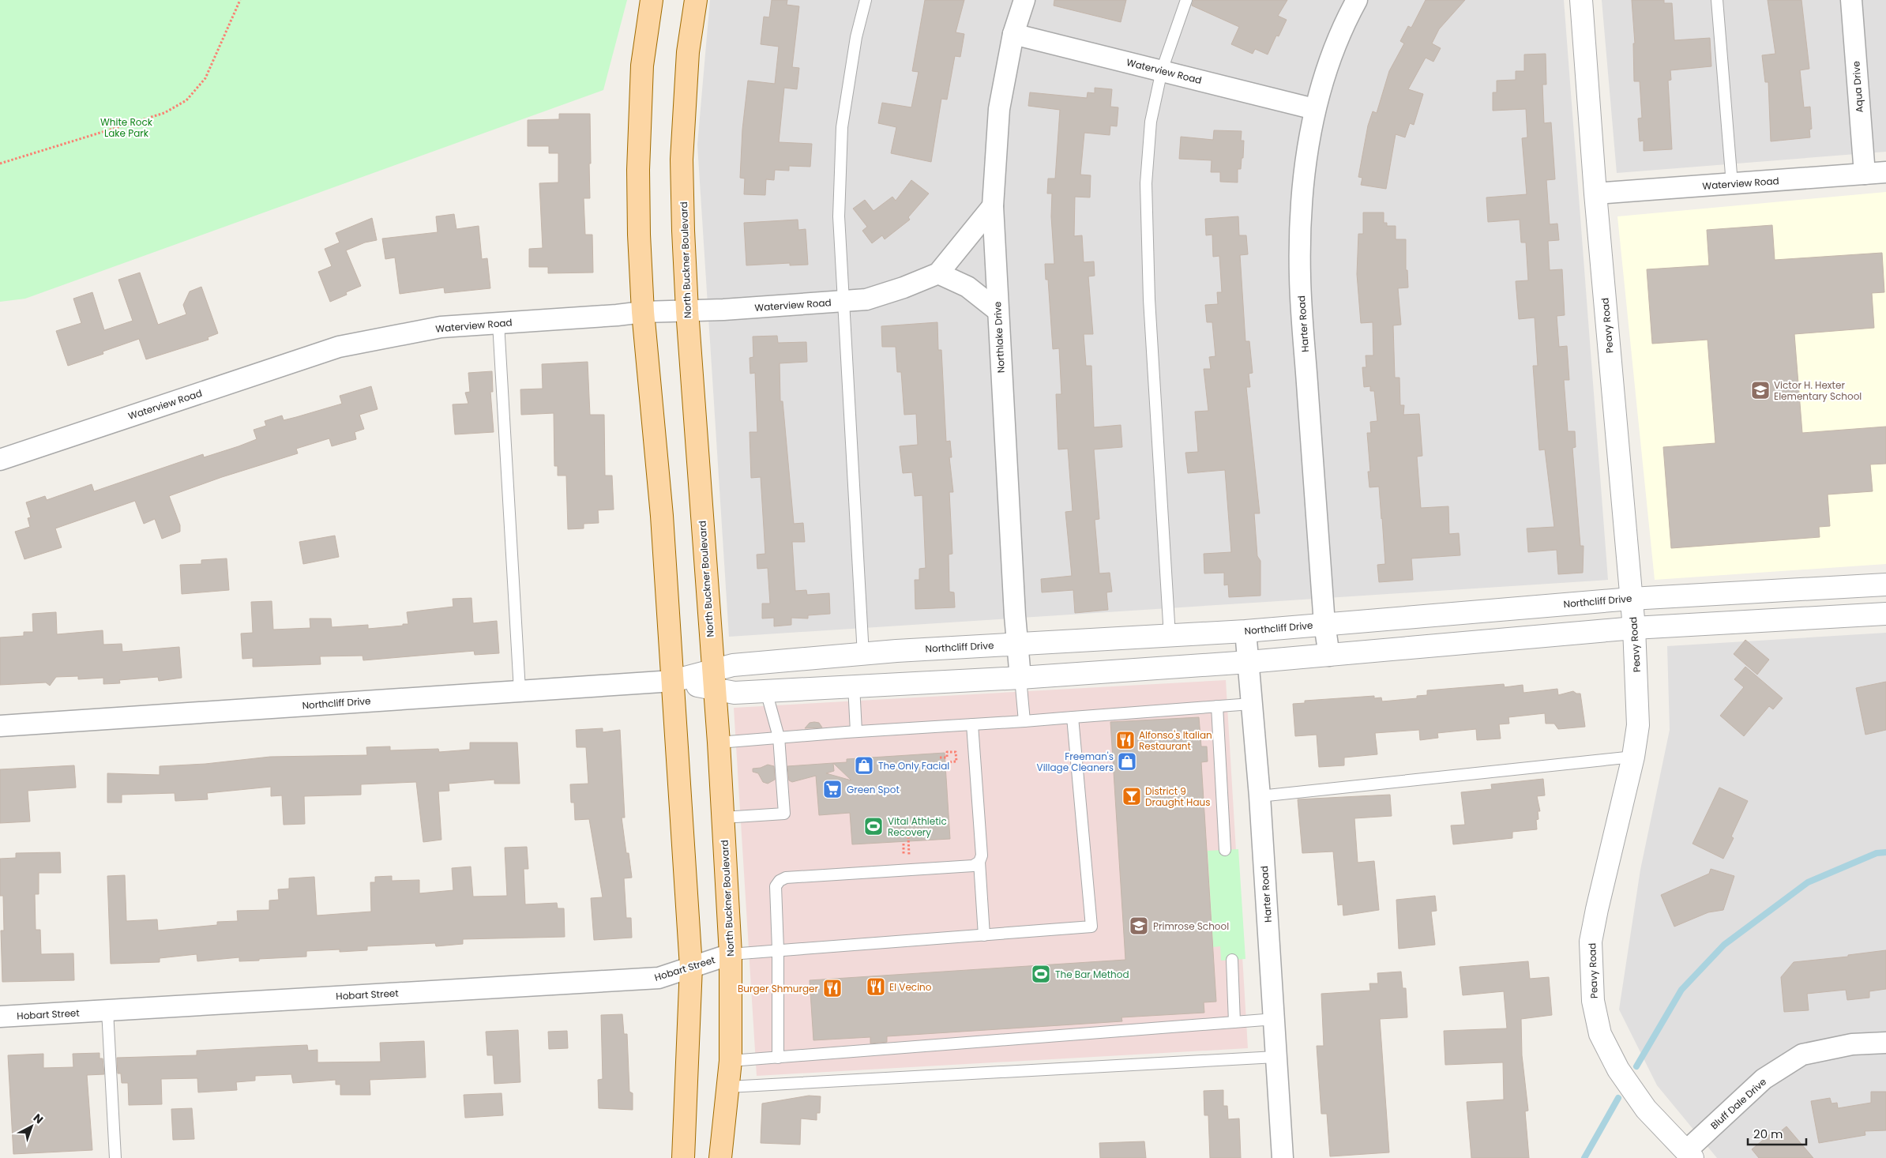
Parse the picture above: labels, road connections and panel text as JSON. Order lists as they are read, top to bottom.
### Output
{
  "streets": {
    "main road": ["North Buckner Boulevard"],
    "street": [
      "Waterview Road",
      "Aqua Drive",
      "Harter Road",
      "Peavy Road",
      "Northlake Drive",
      "Northcliff Drive",
      "Hobart Street",
      "Bluff Dale Drive"
    ]
  },
  "crossings": [
    ["Waterview Road", "Aqua Drive"],
    ["Waterview Road", "North Buckner Boulevard"],
    ["Waterview Road", "Harter Road"],
    ["Waterview Road", "Peavy Road"],
    ["Waterview Road", "Northlake Drive"],
    ["North Buckner Boulevard", "Northcliff Drive"],
    ["North Buckner Boulevard", "Hobart Street"],
    ["Harter Road", "Northcliff Drive"],
    ["Peavy Road", "Northcliff Drive"],
    ["Peavy Road", "Bluff Dale Drive"],
    ["Northlake Drive", "Northcliff Drive"]
  ],
  "parks": ["White Rock Lake Park"],
  "places": {
    "school or university": ["Victor H. Hexter Elementary School", "Primrose School"],
    "restaurant": ["Alfonso's Italian Restaurant", "El Vecino", "Burger Shmurger"],
    "shop": ["Freeman's Village Cleaners", "The Only Facial"],
    "supermarket": ["Green Spot"],
    "bar": ["District 9 Draught Haus"],
    "sports": ["Vital Athletic Recovery", "The Bar Method"]
  },
  "scale_bar": "20 m",
  "north": "top right"
}
